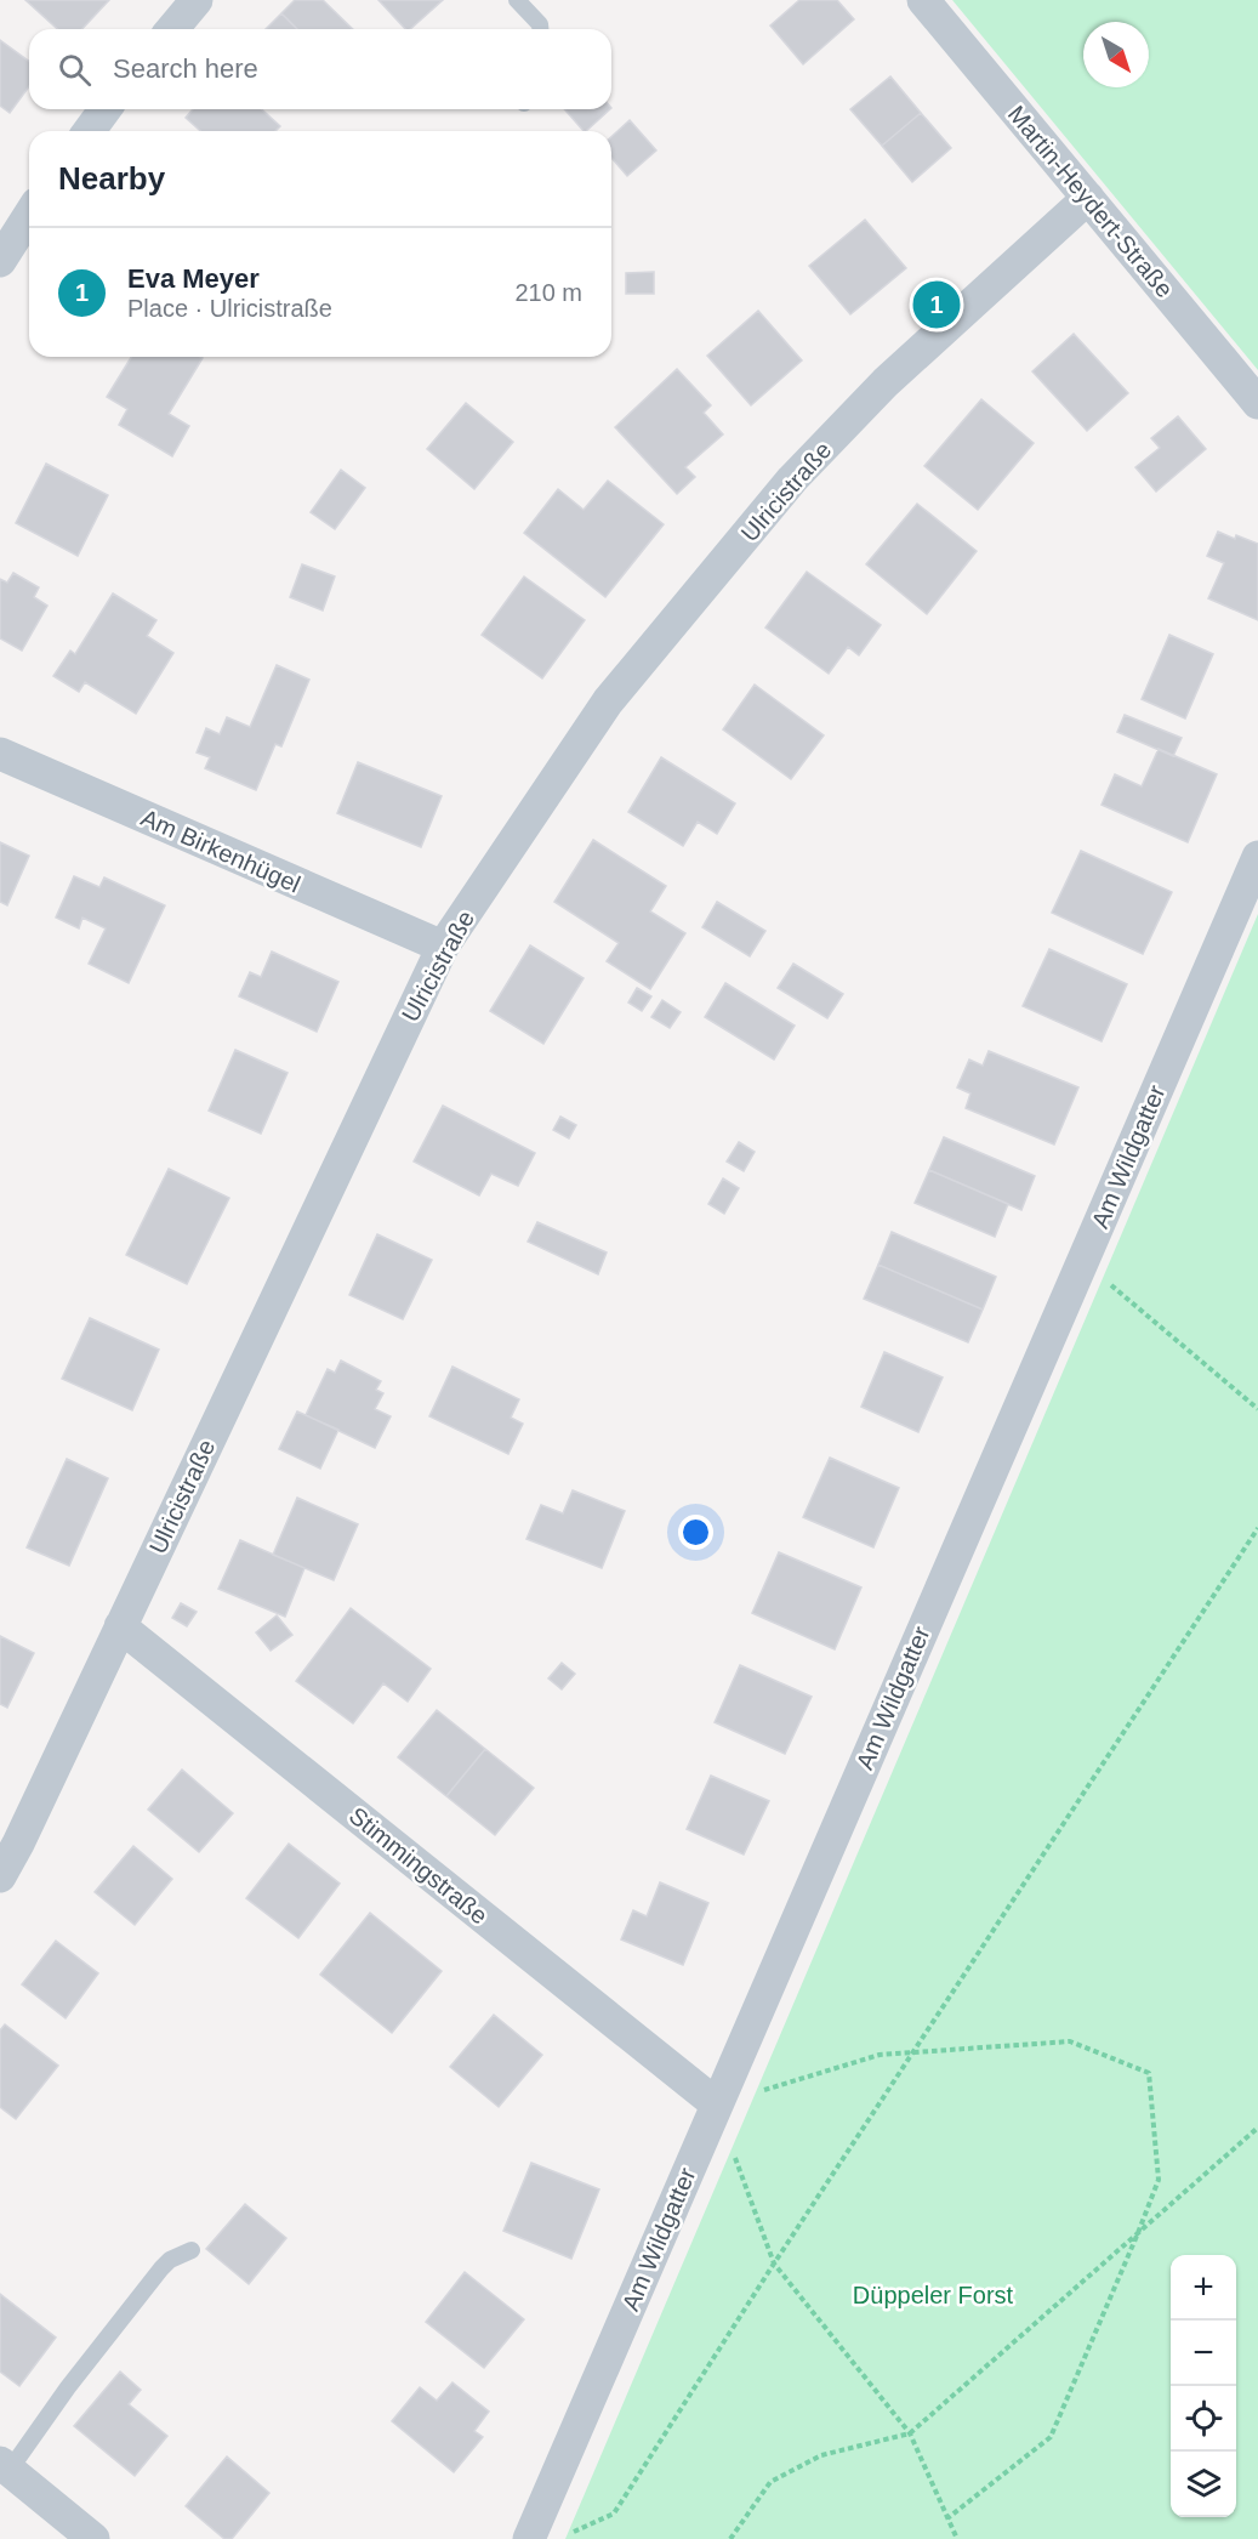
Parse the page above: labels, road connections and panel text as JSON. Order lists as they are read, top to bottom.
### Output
{
  "streets": {
    "street": [
      "Martin-Heydert-Straße",
      "Ulricistraße",
      "Am Birkenhügel",
      "Am Wildgatter",
      "Stimmingstraße"
    ]
  },
  "crossings": [
    ["Martin-Heydert-Straße", "Ulricistraße"],
    ["Ulricistraße", "Am Birkenhügel"],
    ["Ulricistraße", "Stimmingstraße"],
    ["Am Wildgatter", "Stimmingstraße"]
  ],
  "parks": ["Düppeler Forst"],
  "north": "bottom right",
  "page": {
    "search": "Search here",
    "heading": "Nearby",
    "list": [
      {
        "mark": "1",
        "name": "Eva Meyer",
        "note": "Place · Ulricistraße",
        "value": "210 m"
      }
    ],
    "pins": "1",
    "map_buttons": ["+", "−"]
  }
}
